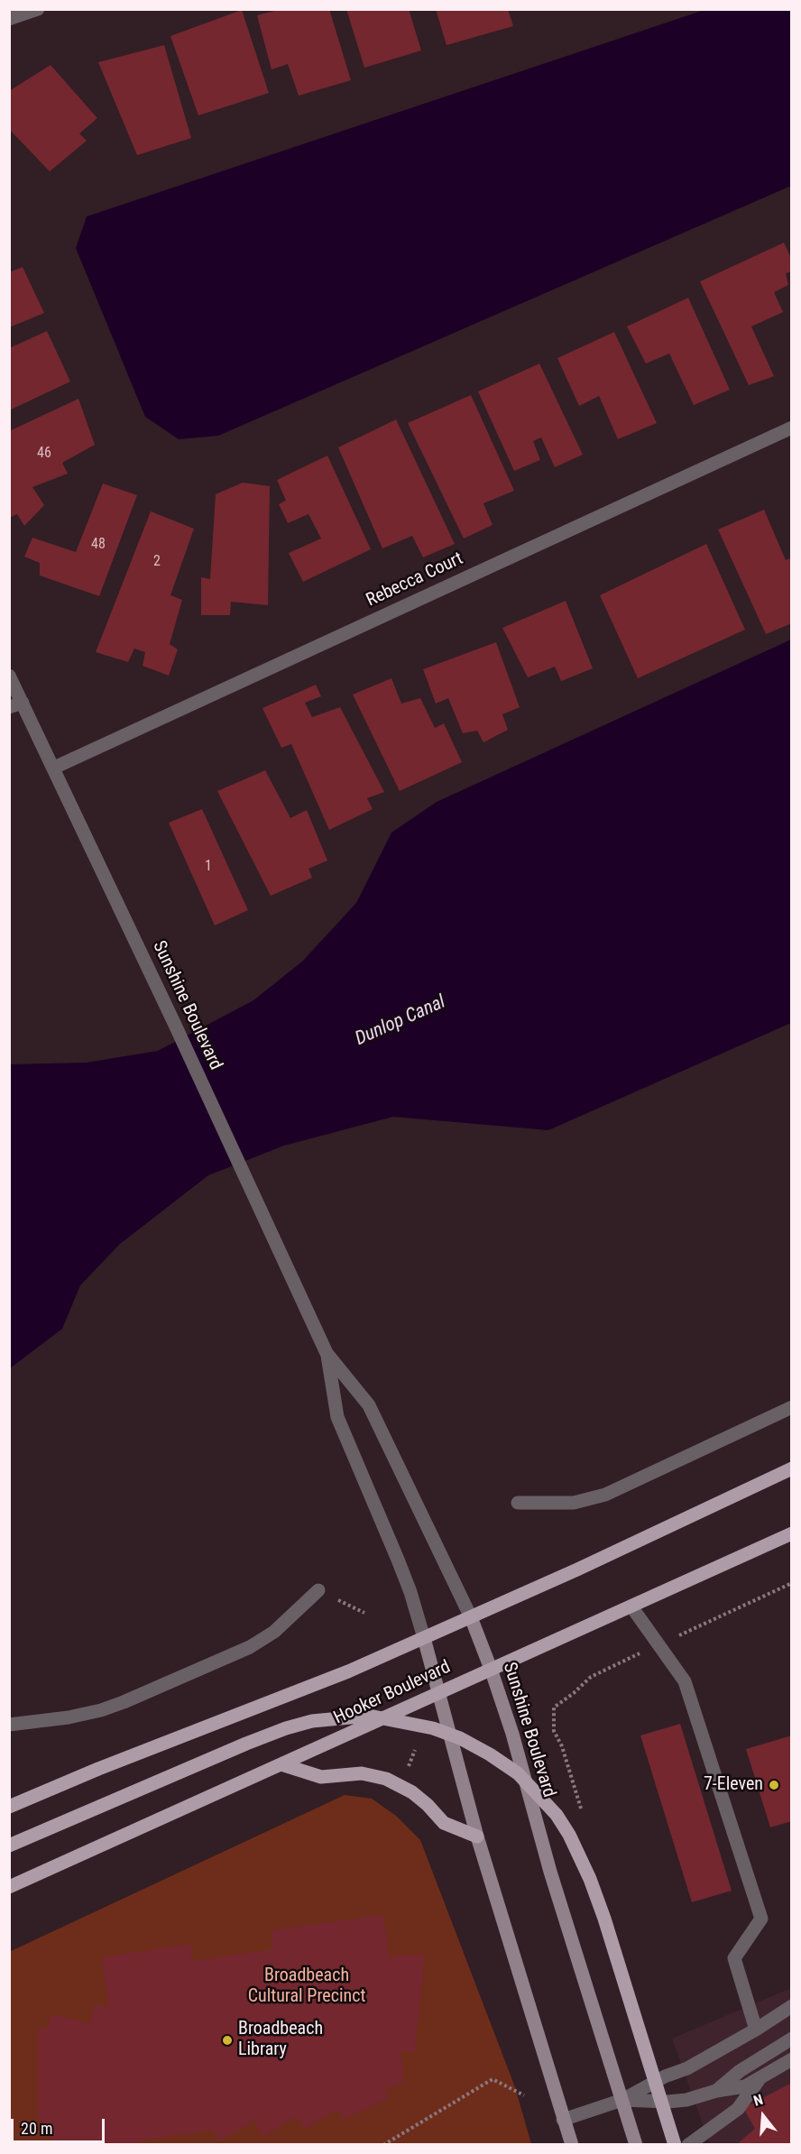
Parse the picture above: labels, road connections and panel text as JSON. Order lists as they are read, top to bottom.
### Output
{
  "streets": {
    "main road": ["Sunshine Boulevard", "Hooker Boulevard"],
    "street": ["Rebecca Court"]
  },
  "crossings": [
    ["Rebecca Court", "Sunshine Boulevard"],
    ["Sunshine Boulevard", "Hooker Boulevard"]
  ],
  "water": ["Dunlop Canal"],
  "parks": ["Broadbeach Cultural Precinct"],
  "places": ["7-Eleven", "Broadbeach Library"],
  "house_numbers": [
    "46",
    "48",
    "2",
    "1"
  ],
  "scale_bar": "20 m",
  "north": "top"
}
